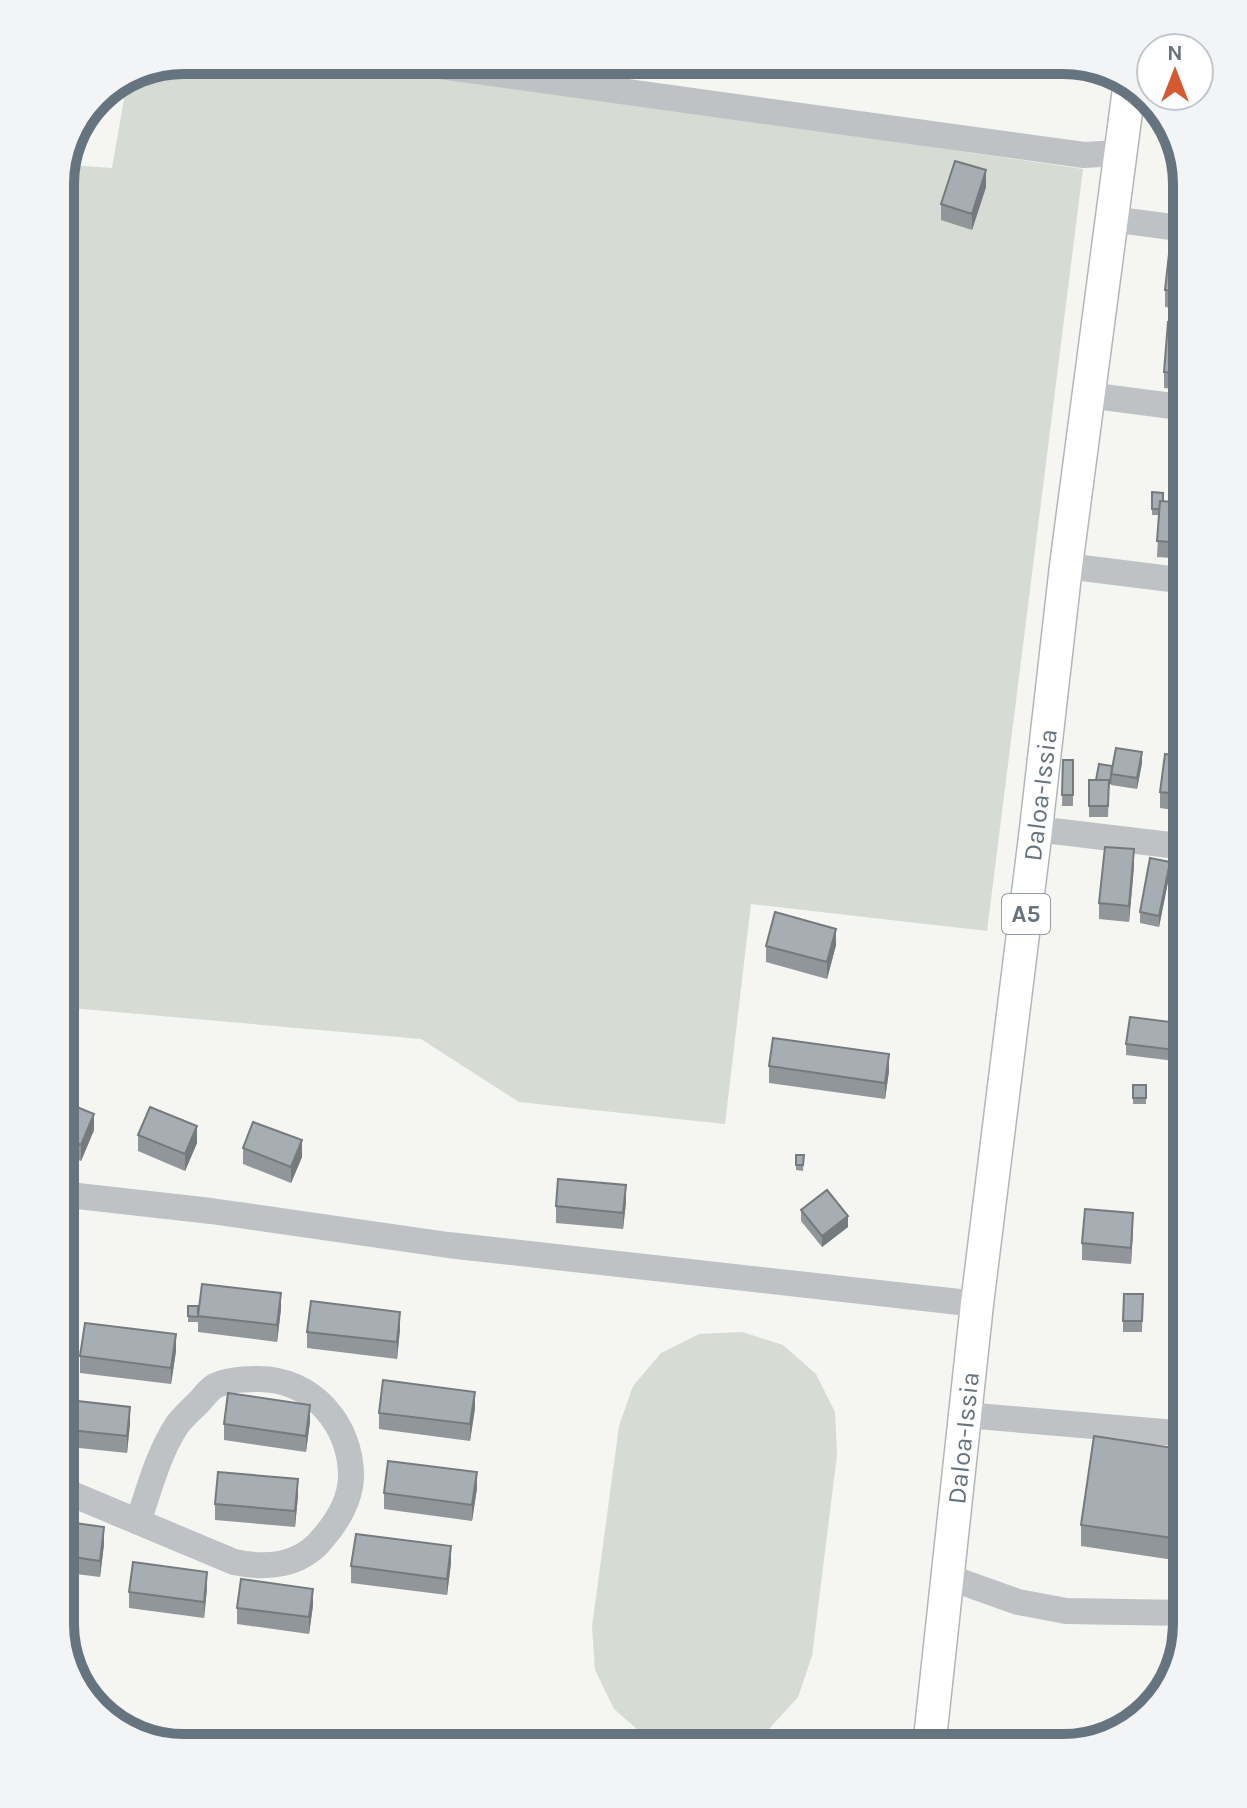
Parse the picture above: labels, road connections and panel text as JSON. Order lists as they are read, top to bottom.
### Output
{
  "streets": {
    "main road": ["Daloa-Issia", "A5"]
  },
  "north": "top"
}
